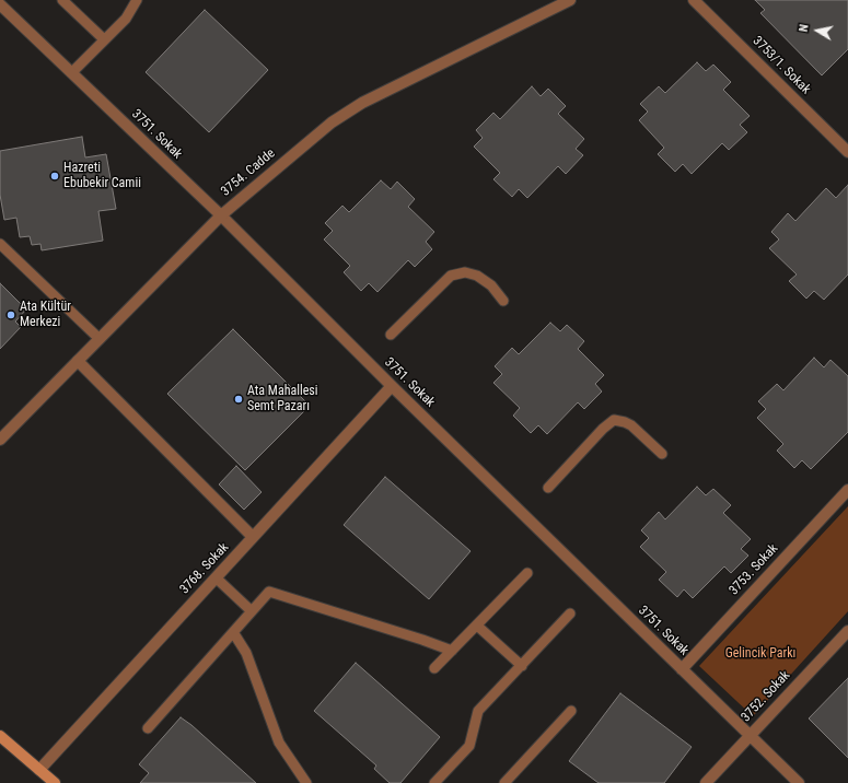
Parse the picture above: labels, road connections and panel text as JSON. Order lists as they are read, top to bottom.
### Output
{
  "streets": {
    "street": [
      "3753/1. Sokak",
      "3751. Sokak",
      "3754. Cadde",
      "3768. Sokak",
      "3753. Sokak",
      "3752. Sokak"
    ]
  },
  "crossings": [
    ["3751. Sokak", "3754. Cadde"],
    ["3751. Sokak", "3768. Sokak"],
    ["3751. Sokak", "3753. Sokak"],
    ["3751. Sokak", "3752. Sokak"]
  ],
  "parks": ["Gelincik Parkı"],
  "places": ["Hazreti Ebubekir Camii", "Ata Kültür Merkezi", "Ata Mahallesi Semt Pazarı"],
  "north": "left"
}
